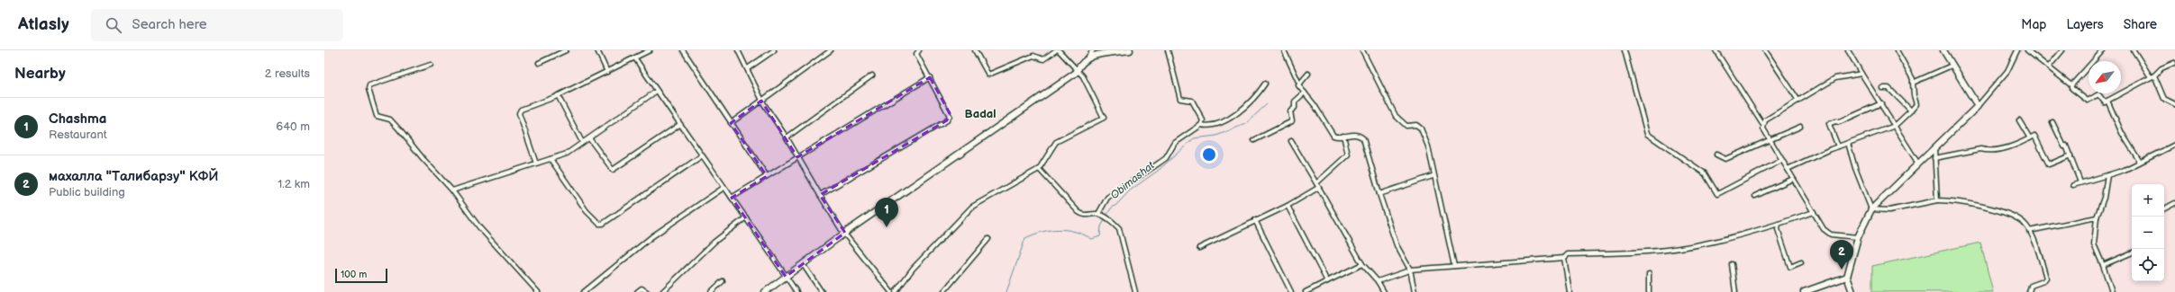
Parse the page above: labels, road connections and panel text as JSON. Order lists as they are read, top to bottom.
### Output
{
  "districts": ["Badal"],
  "water": ["Obimashat"],
  "scale_bar": "100 m",
  "north": "bottom left",
  "page": {
    "header": "Atlasly",
    "search": "Search here",
    "nav": ["Map", "Layers", "Share"],
    "heading": ["Nearby", "2 results"],
    "list": [
      {
        "mark": "1",
        "name": "Chashma",
        "note": "Restaurant",
        "value": "640 m"
      },
      {
        "mark": "2",
        "name": "махалла \"Талибарзу\" КФЙ",
        "note": "Public building",
        "value": "1.2 km"
      }
    ],
    "map_buttons": ["+", "−"],
    "pins": ["1", "2"],
    "scale": "100 m"
  }
}
